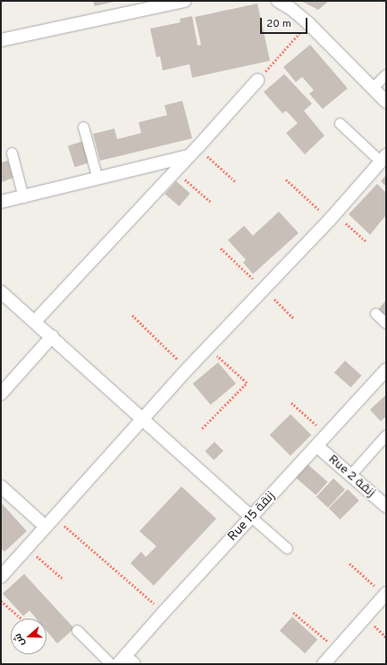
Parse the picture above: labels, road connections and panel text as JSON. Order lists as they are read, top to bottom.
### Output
{
  "streets": {
    "street": ["Rue 2 زنقة", "Rue 15 زنقة"]
  },
  "crossings": [
    ["Rue 2 زنقة", "Rue 15 زنقة"]
  ],
  "scale_bar": "20 m",
  "north": "left"
}
